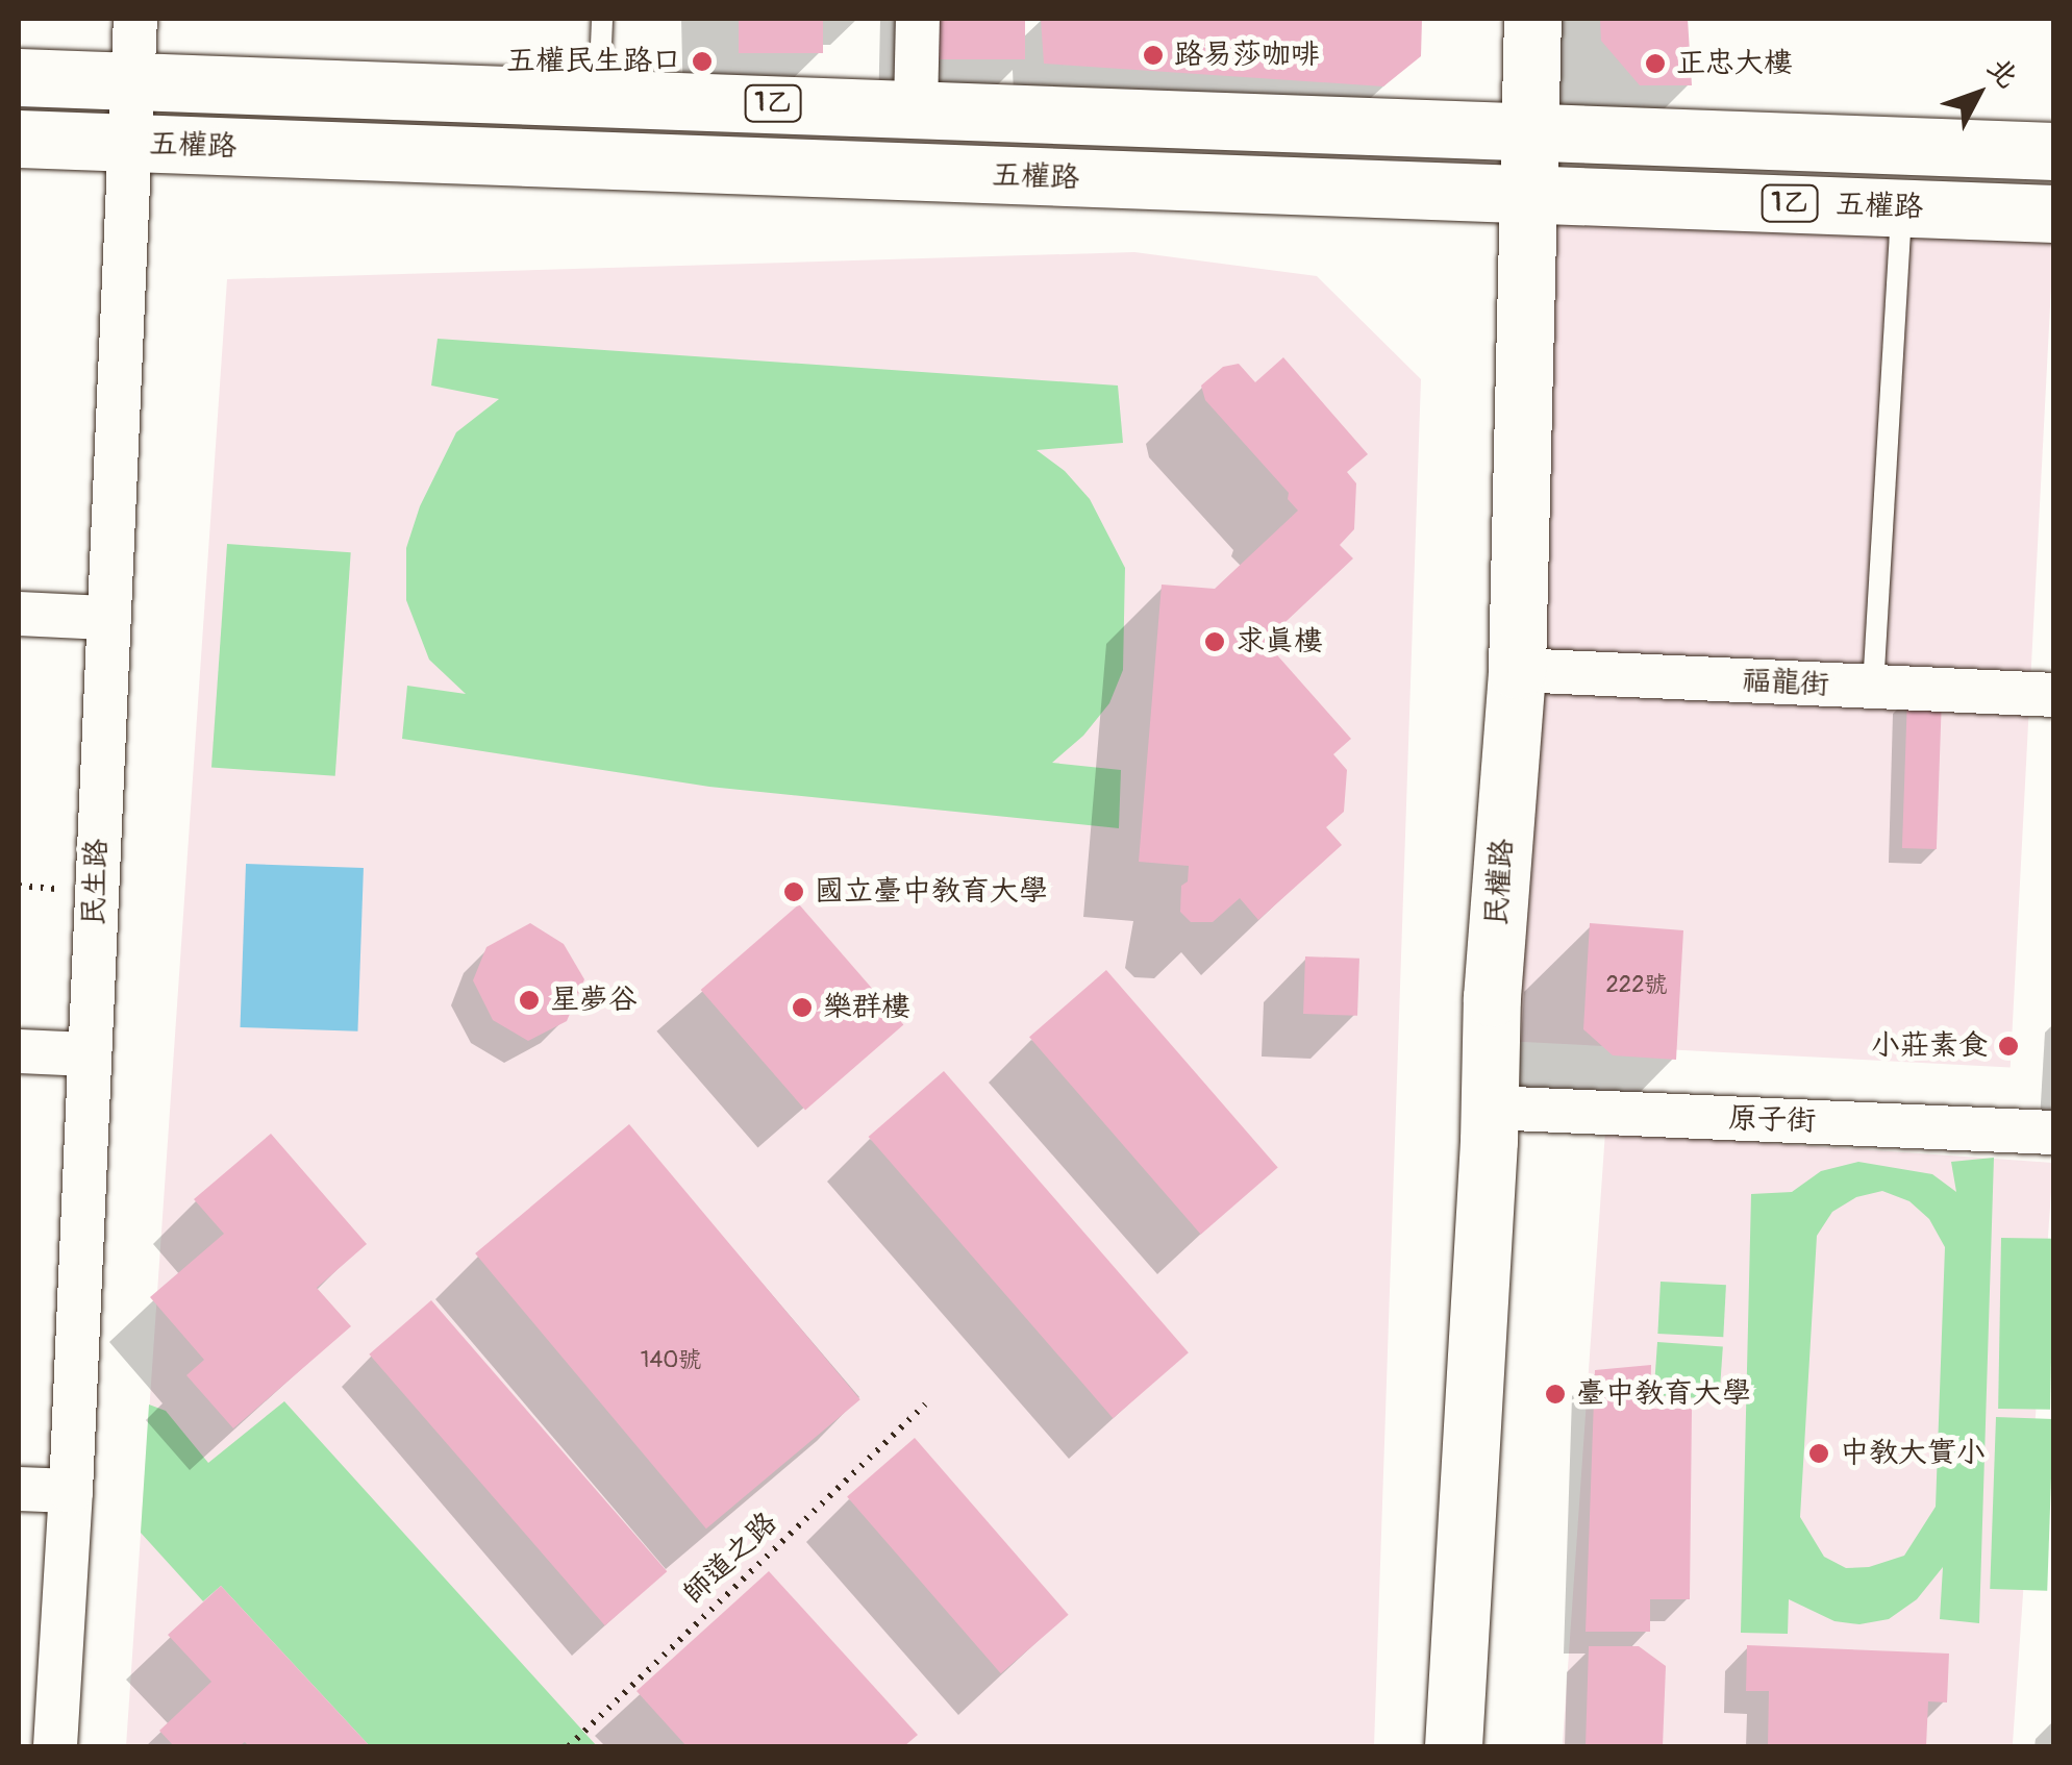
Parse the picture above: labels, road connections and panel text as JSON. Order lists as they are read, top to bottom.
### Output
{
  "streets": {
    "main road": ["1乙", "五權路", "民權路"],
    "street": ["福龍街", "民生路", "原子街"],
    "path": ["師道之路"]
  },
  "crossings": [
    ["1乙", "民生路"],
    ["1乙", "民權路"],
    ["五權路", "民生路"],
    ["五權路", "民權路"],
    ["福龍街", "民權路"],
    ["民權路", "原子街"]
  ],
  "places": [
    "路易莎咖啡",
    "五權民生路口",
    "正忠大樓",
    "求真樓",
    "國立臺中教育大學",
    "星夢谷",
    "樂群樓",
    "小莊素食",
    "臺中教育大學",
    "中教大實小"
  ],
  "house_numbers": ["222號", "140號"],
  "north": "top right"
}
